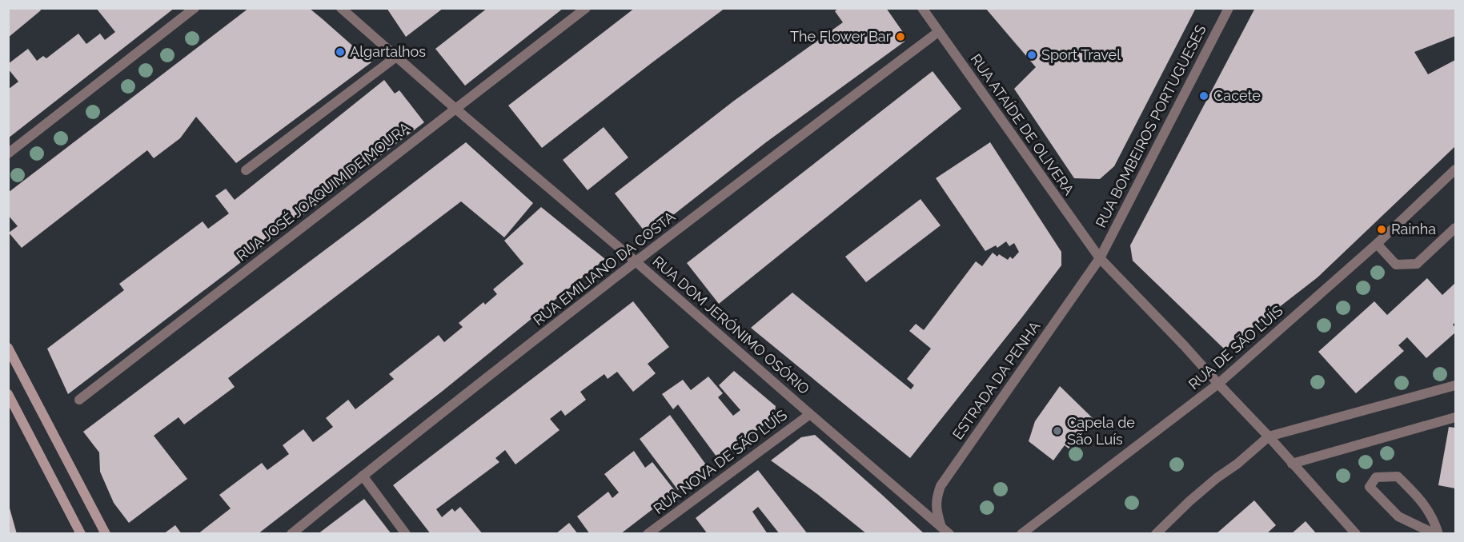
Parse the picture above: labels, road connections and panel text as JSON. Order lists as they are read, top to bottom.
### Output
{
  "streets": {
    "street": [
      "RUA ATAÍDE DE OLIVERA",
      "RUA BOMBEIROS PORTUGUESES",
      "RUA JOSÉ JOAQUIM DE MOURA",
      "RUA EMILIANO DA COSTA",
      "RUA DOM JERÓNIMO OSÓRIO",
      "RUA DE SÃO LUÍS",
      "ESTRADA DA PENHA",
      "RUA NOVA DE SÃO LUÍS"
    ]
  },
  "crossings": [
    ["RUA ATAÍDE DE OLIVERA", "RUA BOMBEIROS PORTUGUESES"],
    ["RUA ATAÍDE DE OLIVERA", "RUA EMILIANO DA COSTA"],
    ["RUA ATAÍDE DE OLIVERA", "RUA DE SÃO LUÍS"],
    ["RUA ATAÍDE DE OLIVERA", "ESTRADA DA PENHA"],
    ["RUA BOMBEIROS PORTUGUESES", "ESTRADA DA PENHA"],
    ["RUA JOSÉ JOAQUIM DE MOURA", "RUA DOM JERÓNIMO OSÓRIO"],
    ["RUA EMILIANO DA COSTA", "RUA DOM JERÓNIMO OSÓRIO"],
    ["RUA DOM JERÓNIMO OSÓRIO", "ESTRADA DA PENHA"],
    ["RUA DOM JERÓNIMO OSÓRIO", "RUA NOVA DE SÃO LUÍS"]
  ],
  "places": [
    "The Flower Bar",
    "Algartalhos",
    "Sport Travel",
    "Cacete",
    "Rainha",
    "Capela de São Luís"
  ]
}
